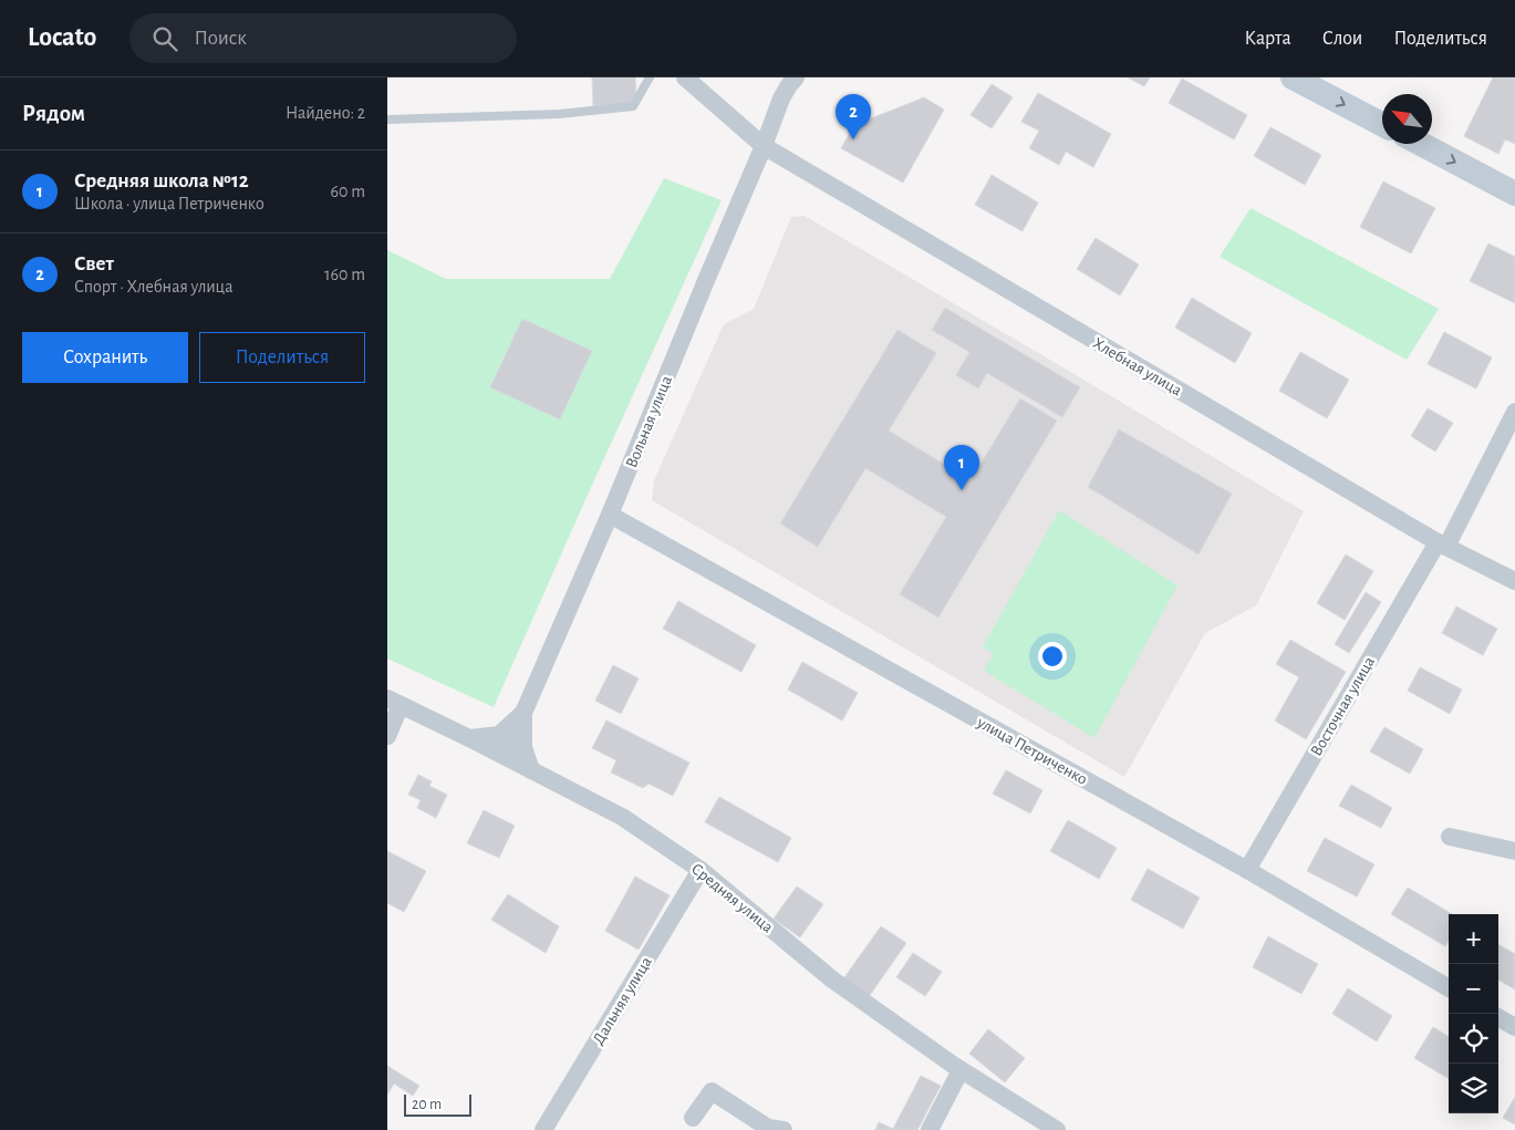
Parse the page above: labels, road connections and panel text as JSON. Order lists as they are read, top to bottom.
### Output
{
  "streets": {
    "street": [
      "Хлебная улица",
      "Вольная улица",
      "Восточная улица",
      "улица Петриченко",
      "Средняя улица",
      "Дальняя улица"
    ]
  },
  "crossings": [
    ["Хлебная улица", "Вольная улица"],
    ["Хлебная улица", "Восточная улица"],
    ["Вольная улица", "улица Петриченко"],
    ["Вольная улица", "Средняя улица"],
    ["Восточная улица", "улица Петриченко"],
    ["Средняя улица", "Дальняя улица"]
  ],
  "scale_bar": "20 m",
  "north": "top left",
  "page": {
    "header": "Locato",
    "search": "Поиск",
    "nav": ["Карта", "Слои", "Поделиться"],
    "heading": ["Рядом", "Найдено: 2"],
    "pins": ["2", "1"],
    "list": [
      {
        "mark": "1",
        "name": "Средняя школа №12",
        "note": "Школа · улица Петриченко",
        "value": "60 m"
      },
      {
        "mark": "2",
        "name": "Свет",
        "note": "Спорт · Хлебная улица",
        "value": "160 m"
      }
    ],
    "buttons": ["Сохранить", "Поделиться"],
    "map_buttons": ["+", "−"],
    "scale": "20 m"
  }
}
